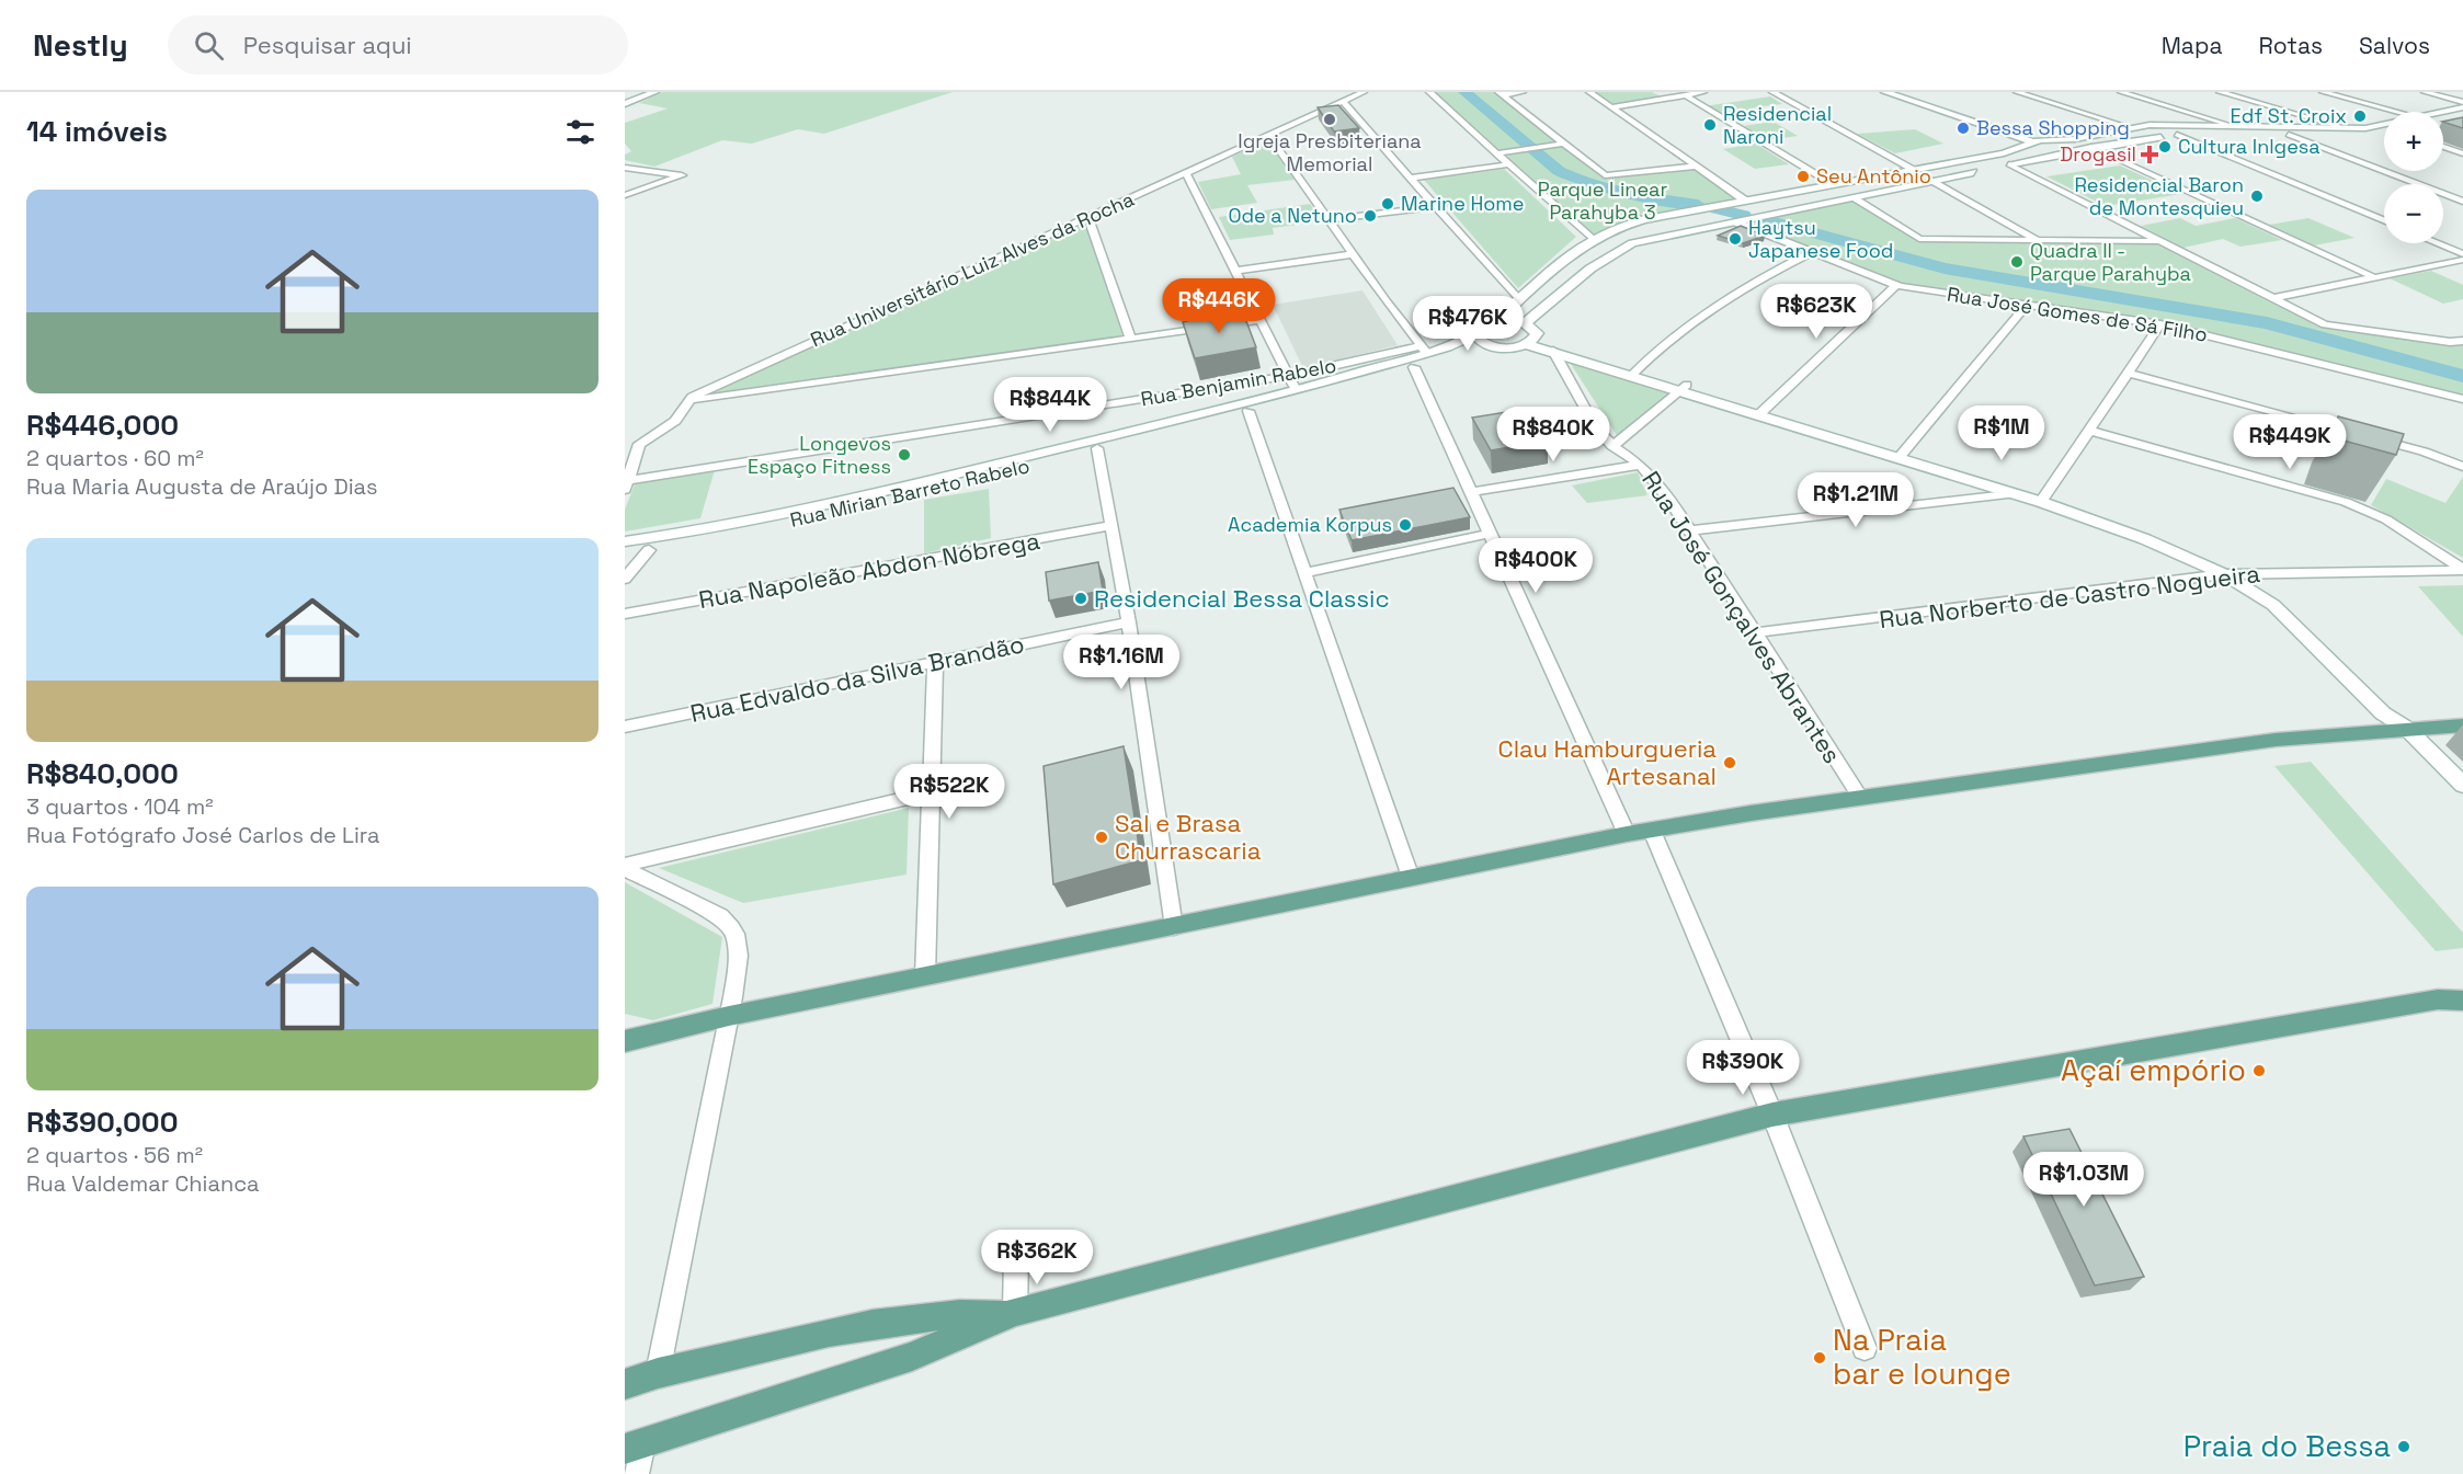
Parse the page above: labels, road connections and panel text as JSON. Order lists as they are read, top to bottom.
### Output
{
  "streets": {
    "main road": ["Rua Mirian Barreto Rabelo"],
    "street": [
      "Rua Universitário Luiz Alves da Rocha",
      "Rua José Gomes de Sá Filho",
      "Rua Benjamin Rabelo",
      "Rua Napoleão Abdon Nóbrega",
      "Rua Norberto de Castro Nogueira",
      "Rua José Gonçalves Abrantes",
      "Rua Edvaldo da Silva Brandão"
    ]
  },
  "crossings": [
    ["Rua Universitário Luiz Alves da Rocha", "Rua Benjamin Rabelo"],
    ["Rua Benjamin Rabelo", "Rua Mirian Barreto Rabelo"],
    ["Rua Norberto de Castro Nogueira", "Rua José Gonçalves Abrantes"]
  ],
  "parks": ["Parque Linear Parahyba 3"],
  "places": {
    "other": [
      "Edf St. Croix",
      "Igreja Presbiteriana Memorial",
      "Residencial Naroni",
      "Bessa Shopping",
      "Cultura Inlgesa",
      "Seu Antônio",
      "Residencial Baron de Montesquieu",
      "Marine Home",
      "Ode a Netuno",
      "Haytsu Japanese Food",
      "Quadra II - Parque Parahyba",
      "Longevos Espaço Fitness",
      "Academia Korpus",
      "Residencial Bessa Classic",
      "Clau Hamburgueria Artesanal",
      "Sal e Brasa Churrascaria",
      "Açaí empório",
      "Na Praia bar e lounge",
      "Praia do Bessa"
    ],
    "health": ["Drogasil"]
  },
  "page": {
    "header": "Nestly",
    "search": "Pesquisar aqui",
    "nav": ["Mapa", "Rotas", "Salvos"],
    "heading": "14 imóveis",
    "map_buttons": ["+", "−"],
    "list": [
      {
        "name": "R$446,000",
        "note": "2 quartos · 60 m² · Rua Maria Augusta de Araújo Dias"
      },
      {
        "name": "R$840,000",
        "note": "3 quartos · 104 m² · Rua Fotógrafo José Carlos de Lira"
      },
      {
        "name": "R$390,000",
        "note": "2 quartos · 56 m² · Rua Valdemar Chianca"
      }
    ],
    "price": [
      "R$446K",
      "R$623K",
      "R$476K",
      "R$844K",
      "R$1M",
      "R$840K",
      "R$449K",
      "R$1.21M",
      "R$400K",
      "R$1.16M",
      "R$522K",
      "R$390K",
      "R$1.03M",
      "R$362K"
    ]
  }
}
